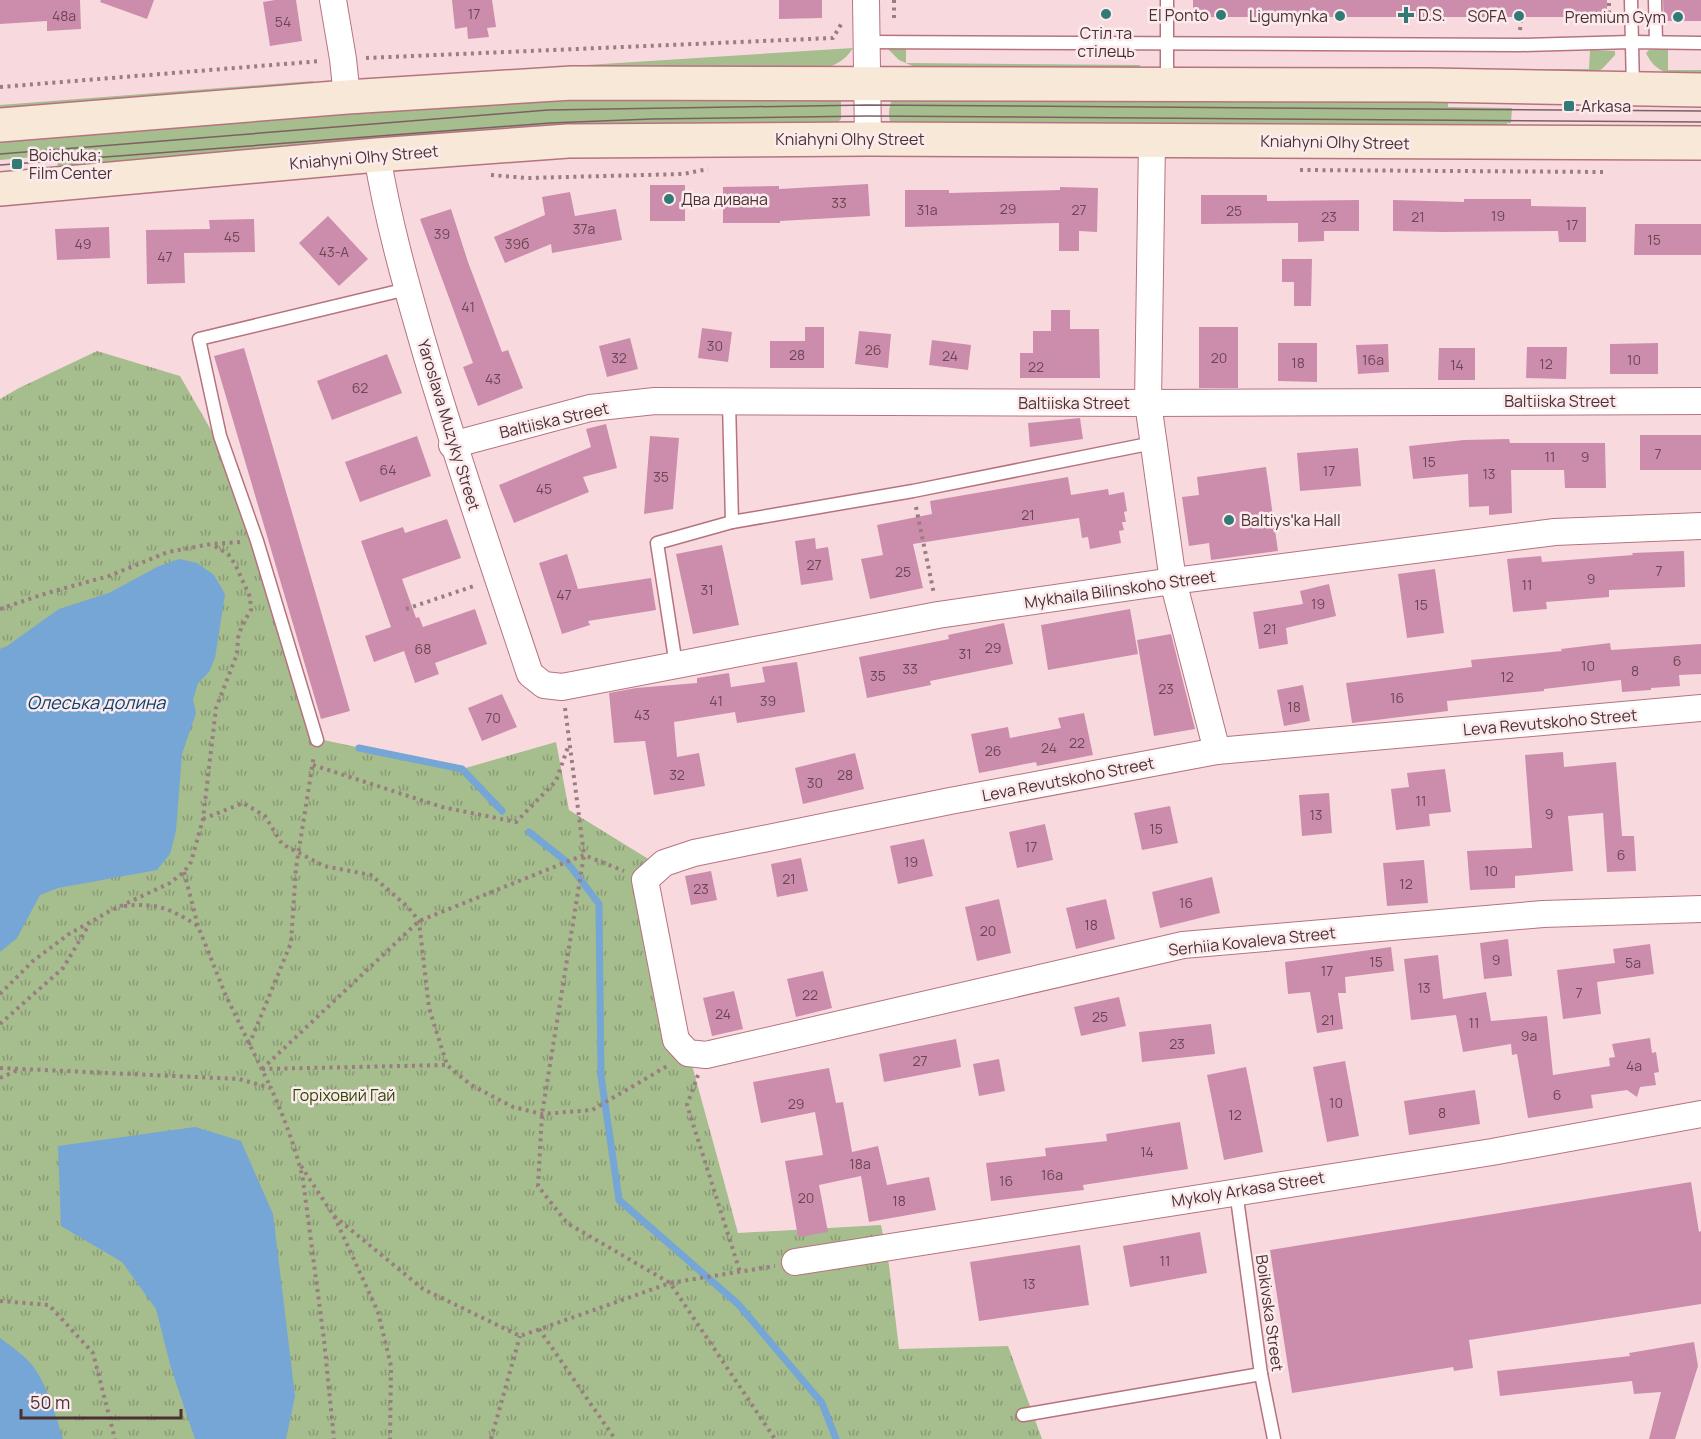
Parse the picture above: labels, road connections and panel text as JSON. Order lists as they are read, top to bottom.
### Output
{
  "streets": {
    "main road": ["Kniahyni Olhy Street"],
    "street": [
      "Baltiiska Street",
      "Yaroslava Muzyky Street",
      "Mykhaila Bilinskoho Street",
      "Leva Revutskoho Street",
      "Serhiia Kovaleva Street",
      "Mykoly Arkasa Street"
    ],
    "lane": ["Boikivska Street"]
  },
  "crossings": [
    ["Kniahyni Olhy Street", "Yaroslava Muzyky Street"],
    ["Baltiiska Street", "Yaroslava Muzyky Street"],
    ["Yaroslava Muzyky Street", "Mykhaila Bilinskoho Street"],
    ["Mykoly Arkasa Street", "Boikivska Street"]
  ],
  "water": ["Олеська долина"],
  "parks": ["Горіховий Гай"],
  "places": {
    "other": [
      "Стіл та стілець",
      "El Ponto",
      "Ligumynka",
      "SOFA",
      "Premium Gym",
      "Два дивана",
      "Baltiysʹka Hall"
    ],
    "health": ["D.S."],
    "transit": ["Arkasa", "Boichuka; Film Center"]
  },
  "house_numbers": [
    "17",
    "48а",
    "54",
    "33",
    "29",
    "31а",
    "27",
    "25",
    "19",
    "23",
    "21",
    "17",
    "37а",
    "39",
    "45",
    "15",
    "49",
    "39б",
    "43-А",
    "47",
    "41",
    "30",
    "26",
    "28",
    "24",
    "32",
    "20",
    "16а",
    "10",
    "18",
    "12",
    "14",
    "22",
    "43",
    "62",
    "7",
    "11",
    "9",
    "15",
    "64",
    "17",
    "13",
    "35",
    "45",
    "21",
    "27",
    "7",
    "25",
    "9",
    "11",
    "31",
    "47",
    "19",
    "15",
    "21",
    "29",
    "68",
    "31",
    "6",
    "10",
    "33",
    "8",
    "35",
    "12",
    "23",
    "16",
    "41",
    "39",
    "18",
    "43",
    "70",
    "22",
    "24",
    "26",
    "32",
    "28",
    "30",
    "11",
    "9",
    "13",
    "15",
    "17",
    "6",
    "19",
    "10",
    "21",
    "12",
    "23",
    "16",
    "18",
    "20",
    "9",
    "15",
    "5а",
    "17",
    "13",
    "7",
    "22",
    "24",
    "25",
    "21",
    "11",
    "9а",
    "23",
    "27",
    "4а",
    "6",
    "10",
    "29",
    "8",
    "12",
    "14",
    "18а",
    "16а",
    "16",
    "20",
    "18",
    "11",
    "13"
  ],
  "scale_bar": "50 m"
}
